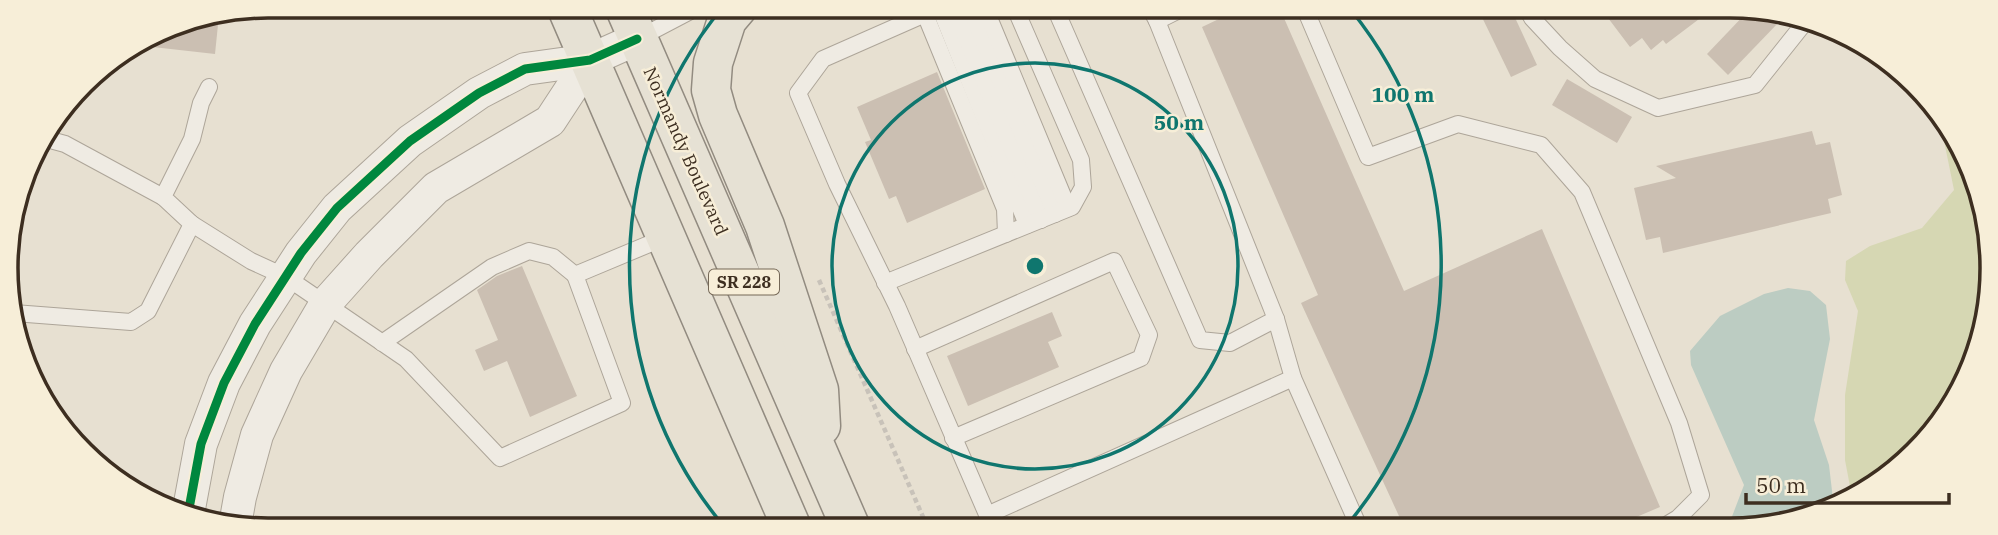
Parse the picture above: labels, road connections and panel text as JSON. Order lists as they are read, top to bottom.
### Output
{
  "streets": {
    "main road": ["Normandy Boulevard", "SR 228"]
  },
  "scale_bar": "50 m",
  "rings": ["100 m", "50 m"]
}
